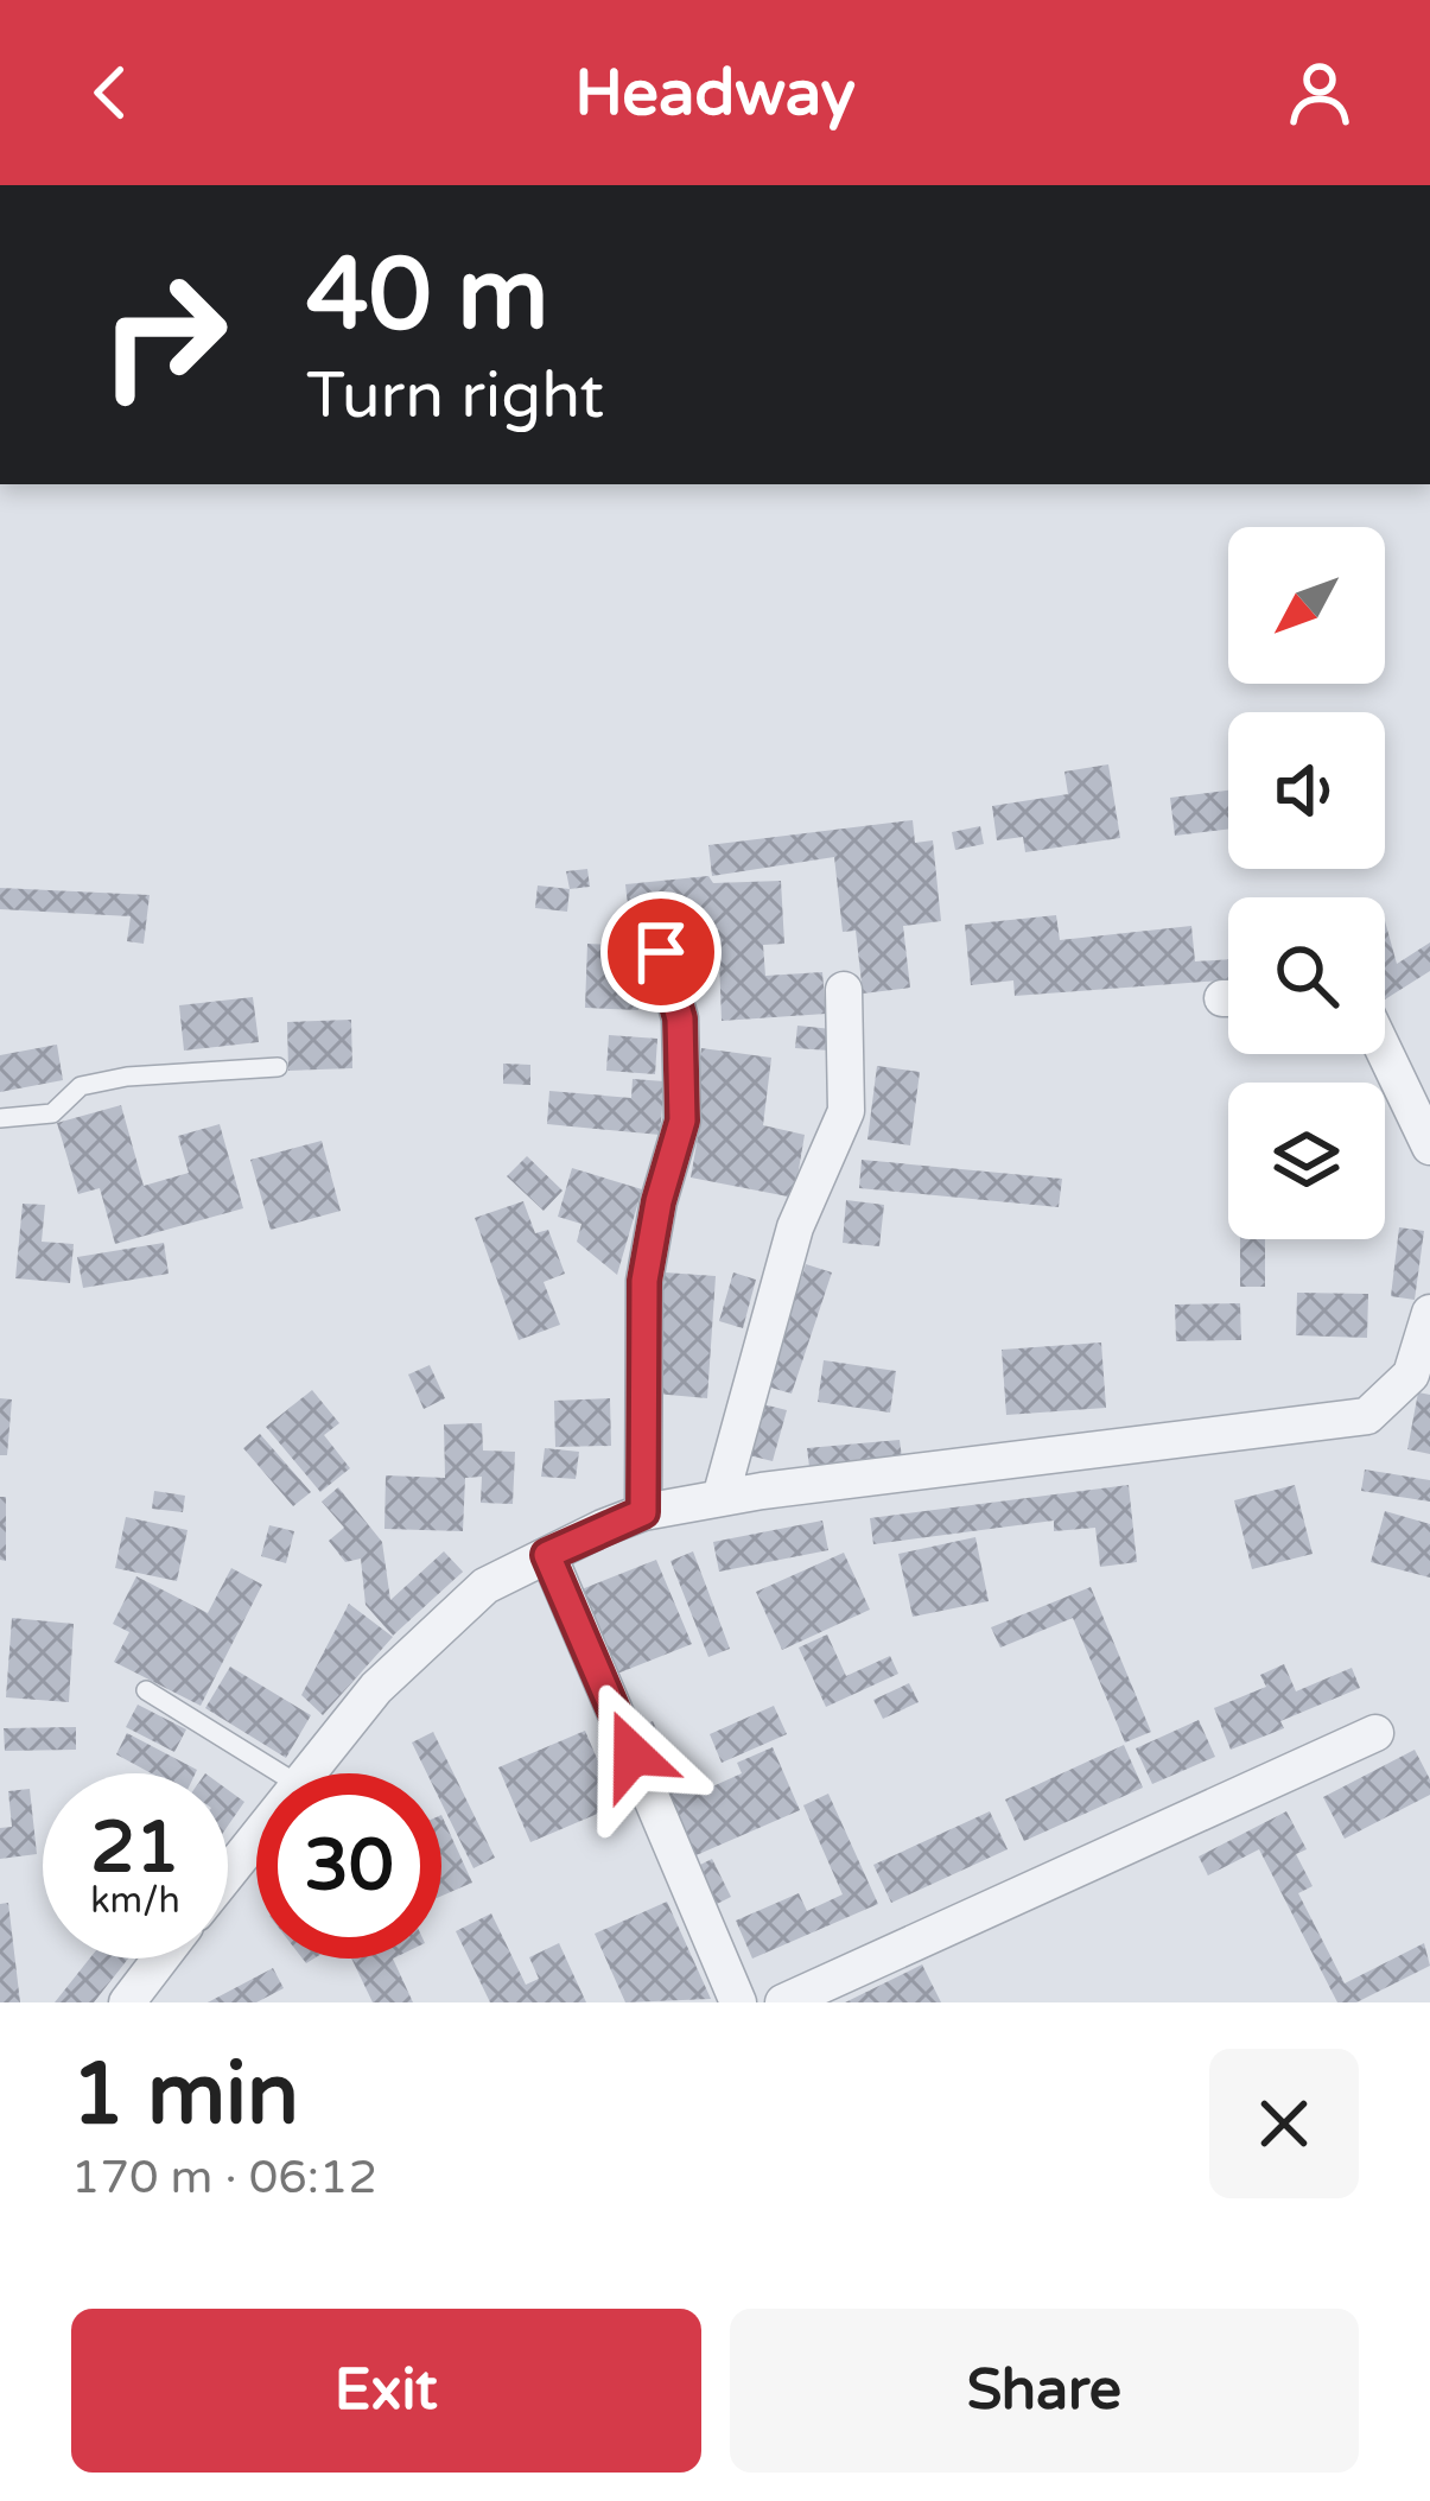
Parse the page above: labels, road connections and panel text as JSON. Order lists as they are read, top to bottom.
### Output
{
  "north": "bottom left",
  "page": {
    "header": "Headway",
    "turn": ["40 m", "Turn right"],
    "speed": "21 km/h",
    "limit": "30",
    "heading": ["1 min", "170 m · 06:12"],
    "buttons": ["Exit", "Share"]
  }
}
